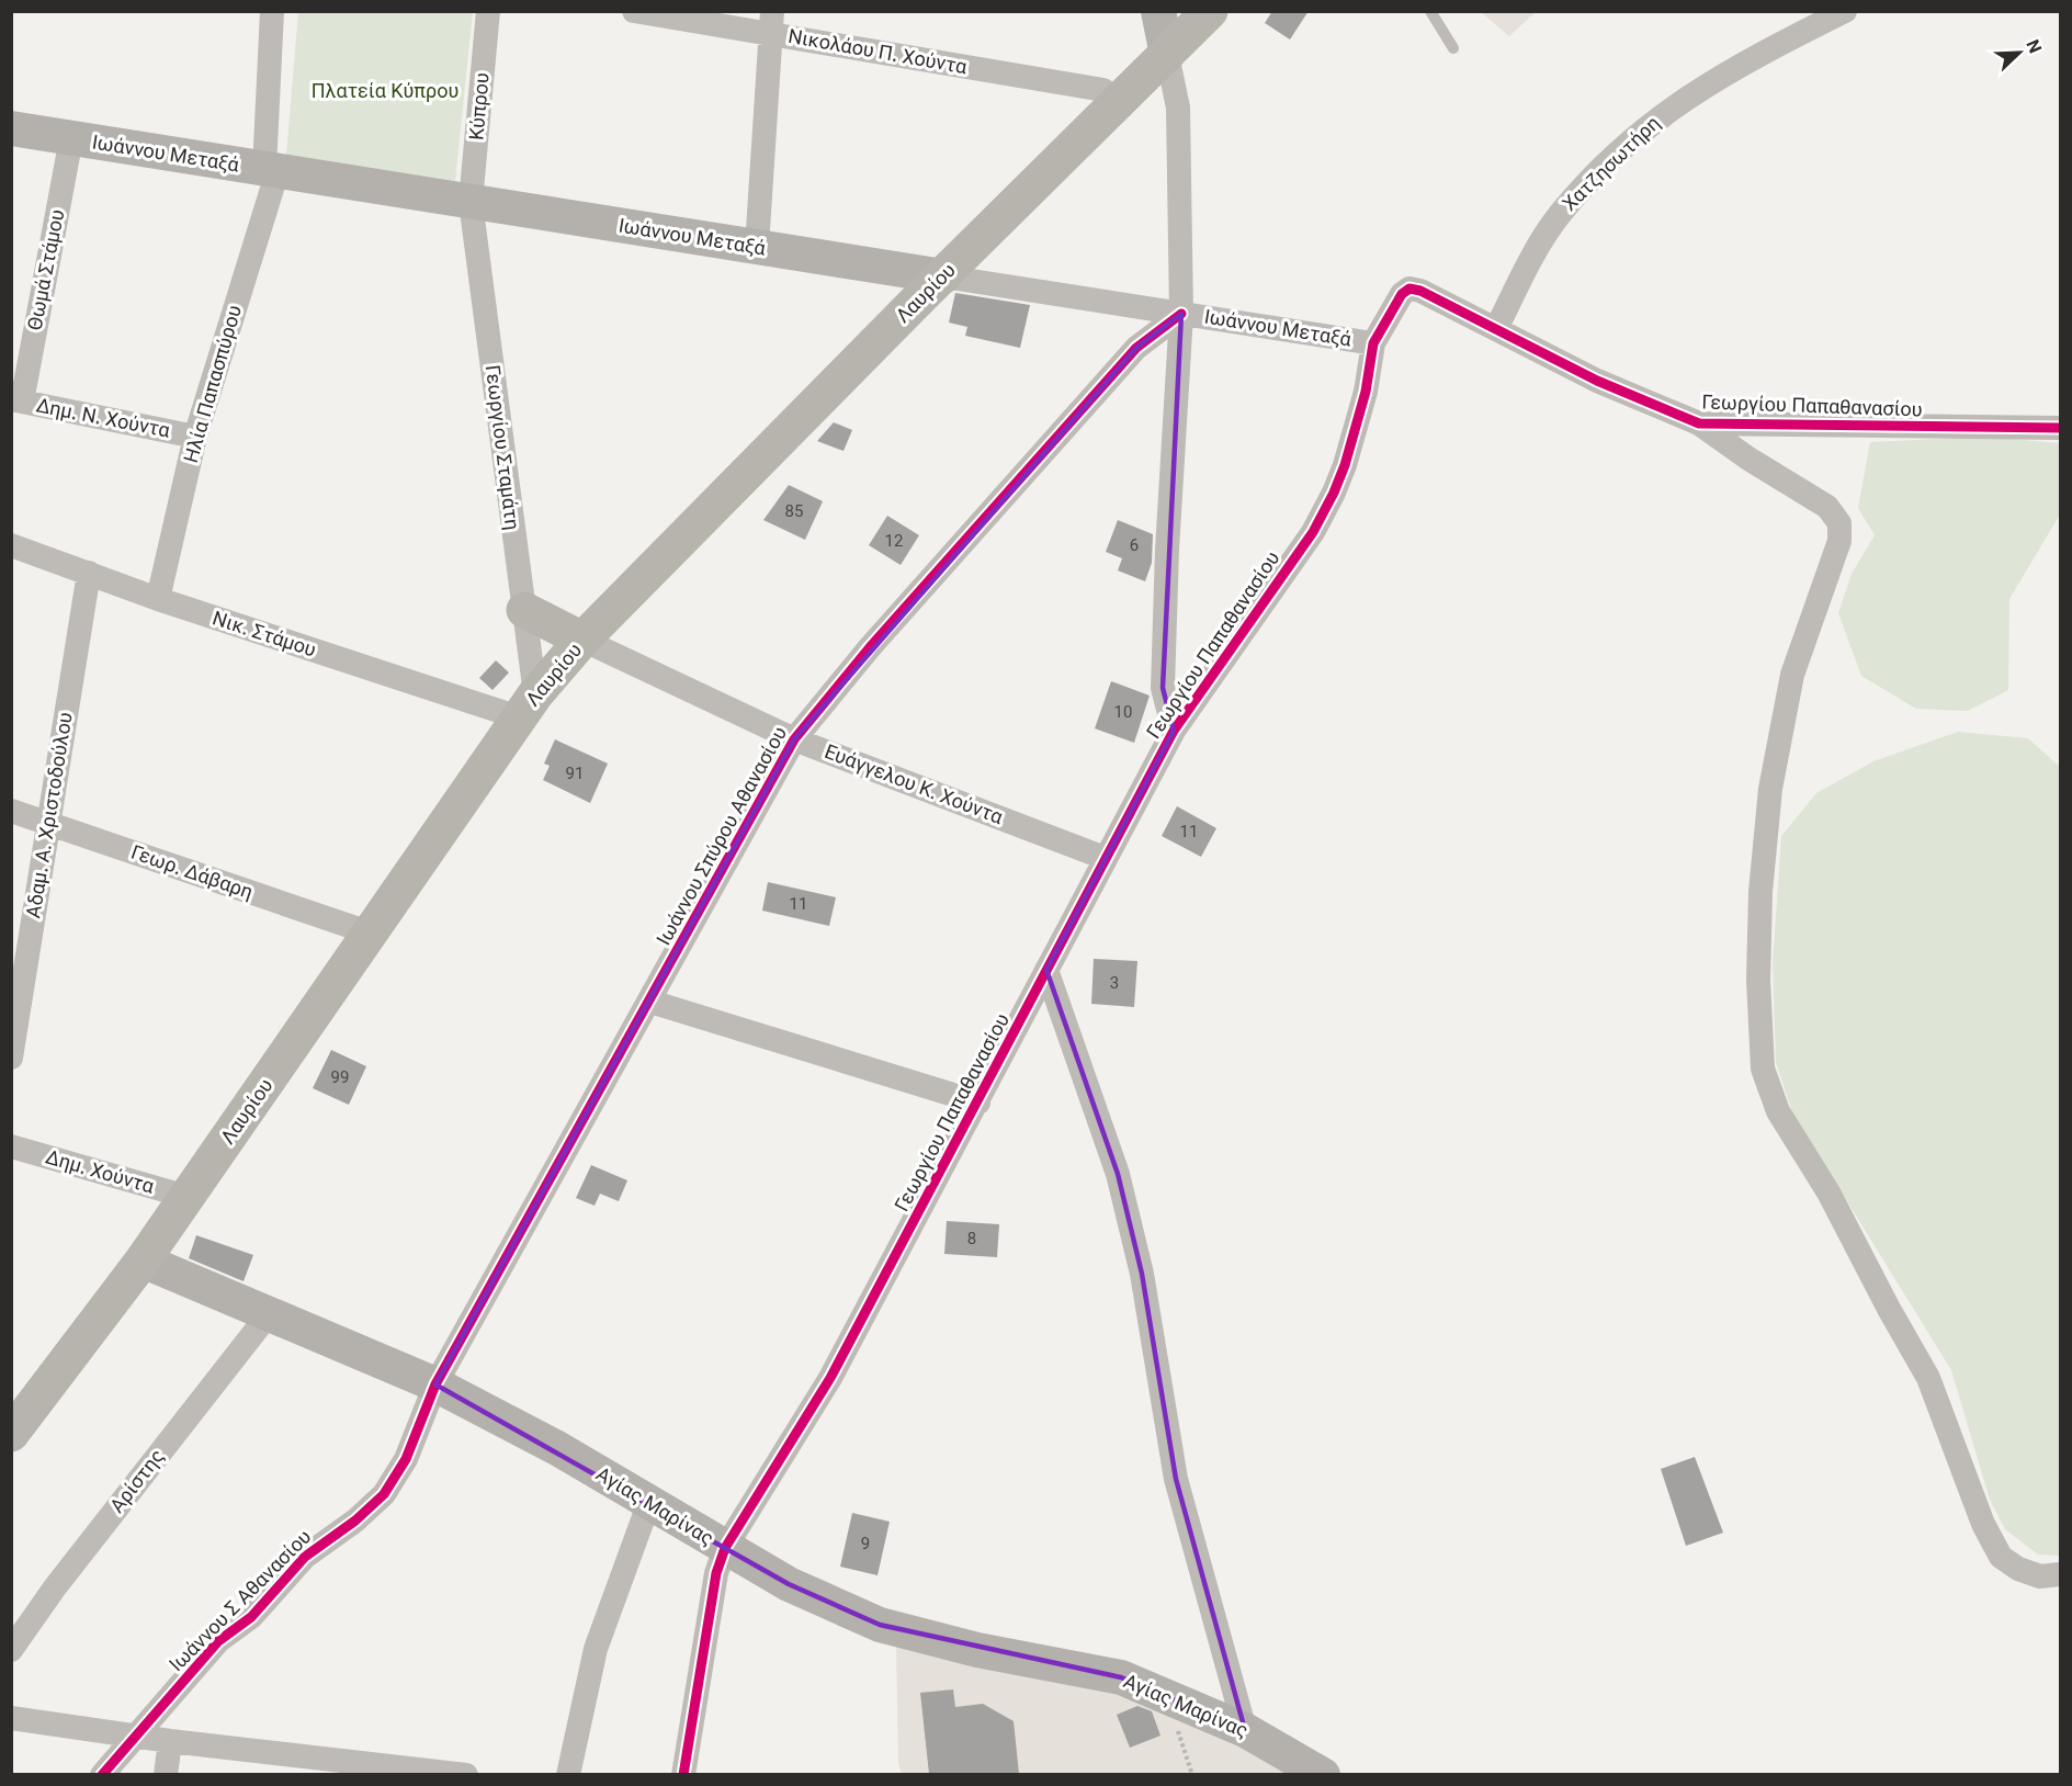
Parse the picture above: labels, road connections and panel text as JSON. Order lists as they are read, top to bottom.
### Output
{
  "streets": {
    "main road": ["Λαυρίου"],
    "street": [
      "Νικολάου Π. Χούντα",
      "Κύπρου",
      "Ιωάννου Μεταξά",
      "Χατζησωτήρη",
      "Θωμά Στάμου",
      "Ηλία Παπασπύρου",
      "Γεωργίου Παπαθανασίου",
      "Δημ. Ν. Χούντα",
      "Γεωργίου Σταμάτη",
      "Νικ. Στάμου",
      "Ευάγγελου Κ. Χούντα",
      "Αδαμ. Α. Χριστοδούλου",
      "Ιωάννου Σπύρου Αθανασίου",
      "Γεωρ. Δάβαρη",
      "Δημ. Χούντα",
      "Αρίστης",
      "Αγίας Μαρίνας",
      "Ιωάννου Σ Αθανασίου"
    ]
  },
  "crossings": [
    ["Νικολάου Π. Χούντα", "Λαυρίου"],
    ["Κύπρου", "Ιωάννου Μεταξά"],
    ["Κύπρου", "Γεωργίου Σταμάτη"],
    ["Ιωάννου Μεταξά", "Θωμά Στάμου"],
    ["Ιωάννου Μεταξά", "Λαυρίου"],
    ["Ιωάννου Μεταξά", "Ηλία Παπασπύρου"],
    ["Ιωάννου Μεταξά", "Γεωργίου Παπαθανασίου"],
    ["Ιωάννου Μεταξά", "Γεωργίου Σταμάτη"],
    ["Ιωάννου Μεταξά", "Ιωάννου Σπύρου Αθανασίου"],
    ["Χατζησωτήρη", "Γεωργίου Παπαθανασίου"],
    ["Θωμά Στάμου", "Δημ. Ν. Χούντα"],
    ["Λαυρίου", "Γεωργίου Σταμάτη"],
    ["Λαυρίου", "Νικ. Στάμου"],
    ["Λαυρίου", "Ευάγγελου Κ. Χούντα"],
    ["Λαυρίου", "Γεωρ. Δάβαρη"],
    ["Λαυρίου", "Δημ. Χούντα"],
    ["Λαυρίου", "Αγίας Μαρίνας"],
    ["Ηλία Παπασπύρου", "Δημ. Ν. Χούντα"],
    ["Ηλία Παπασπύρου", "Νικ. Στάμου"],
    ["Γεωργίου Παπαθανασίου", "Ευάγγελου Κ. Χούντα"],
    ["Γεωργίου Παπαθανασίου", "Αγίας Μαρίνας"],
    ["Γεωργίου Σταμάτη", "Νικ. Στάμου"],
    ["Νικ. Στάμου", "Αδαμ. Α. Χριστοδούλου"],
    ["Ευάγγελου Κ. Χούντα", "Ιωάννου Σπύρου Αθανασίου"],
    ["Αδαμ. Α. Χριστοδούλου", "Γεωρ. Δάβαρη"],
    ["Ιωάννου Σπύρου Αθανασίου", "Αγίας Μαρίνας"],
    ["Ιωάννου Σπύρου Αθανασίου", "Ιωάννου Σ Αθανασίου"],
    ["Αρίστης", "Αγίας Μαρίνας"],
    ["Αγίας Μαρίνας", "Ιωάννου Σ Αθανασίου"]
  ],
  "parks": ["Πλατεία Κύπρου"],
  "house_numbers": [
    "85",
    "12",
    "6",
    "10",
    "91",
    "11",
    "11",
    "3",
    "99",
    "8",
    "9"
  ],
  "north": "top right"
}
